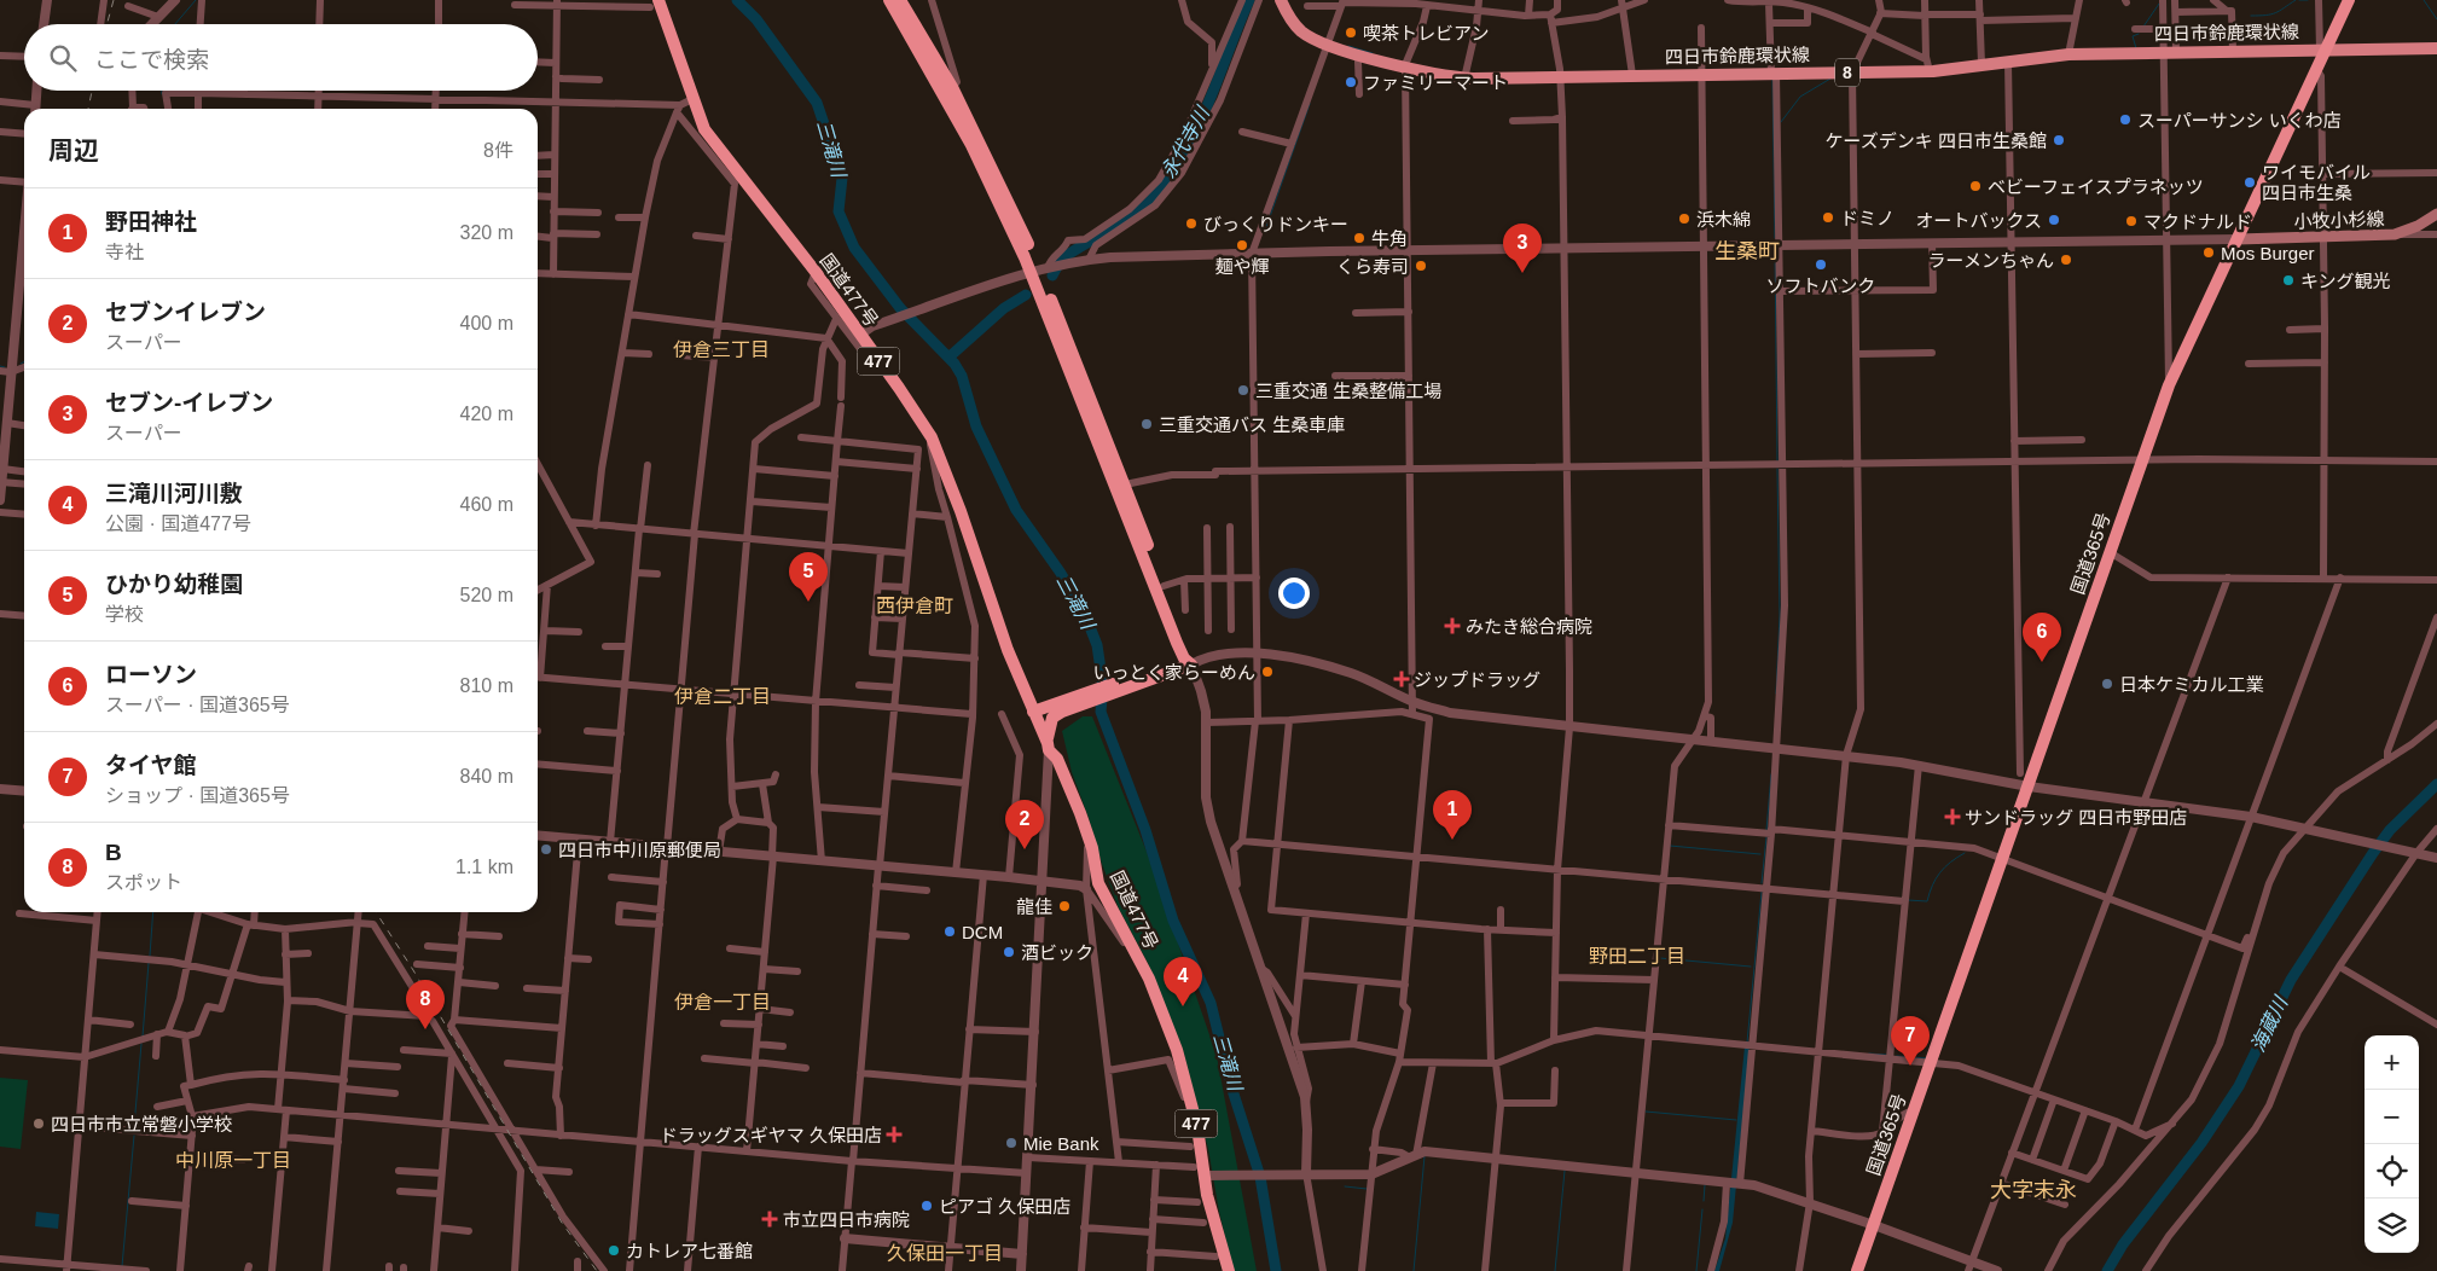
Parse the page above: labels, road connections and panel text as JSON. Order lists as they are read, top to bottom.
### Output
{
  "streets": {
    "highway": ["国道477号", "477", "国道365号"],
    "main road": ["四日市鈴鹿環状線", "8", "小牧小杉線"]
  },
  "crossings": [
    ["四日市鈴鹿環状線", "国道365号"],
    ["小牧小杉線", "国道365号"]
  ],
  "districts": [
    "生桑町",
    "伊倉三丁目",
    "西伊倉町",
    "伊倉二丁目",
    "野田二丁目",
    "伊倉一丁目",
    "中川原一丁目",
    "大字末永",
    "久保田一丁目"
  ],
  "water": ["永代寺川", "三滝川", "海蔵川"],
  "places": {
    "other": [
      "喫茶トレビアン",
      "ファミリーマート",
      "スーパーサンシ いくわ店",
      "ケーズデンキ 四日市生桑館",
      "ワイモバイル 四日市生桑",
      "ベビーフェイスプラネッツ",
      "ドミノ",
      "浜木綿",
      "オートバックス",
      "マクドナルド",
      "びっくりドンキー",
      "牛角",
      "麺や輝",
      "Mos Burger",
      "ラーメンちゃん",
      "ソフトバンク",
      "くら寿司",
      "キング観光",
      "三重交通 生桑整備工場",
      "三重交通バス 生桑車庫",
      "いっとく家らーめん",
      "日本ケミカル工業",
      "四日市中川原郵便局",
      "龍佳",
      "DCM",
      "酒ビック",
      "四日市市立常磐小学校",
      "Mie Bank",
      "ピアゴ 久保田店",
      "カトレア七番館"
    ],
    "health": [
      "みたき総合病院",
      "ジップドラッグ",
      "サンドラッグ 四日市野田店",
      "ドラッグスギヤマ 久保田店",
      "市立四日市病院"
    ]
  },
  "page": {
    "search": "ここで検索",
    "heading": ["周辺", "8件"],
    "list": [
      {
        "mark": "1",
        "name": "野田神社",
        "note": "寺社",
        "value": "320 m"
      },
      {
        "mark": "2",
        "name": "セブンイレブン",
        "note": "スーパー",
        "value": "400 m"
      },
      {
        "mark": "3",
        "name": "セブン-イレブン",
        "note": "スーパー",
        "value": "420 m"
      },
      {
        "mark": "4",
        "name": "三滝川河川敷",
        "note": "公園 · 国道477号",
        "value": "460 m"
      },
      {
        "mark": "5",
        "name": "ひかり幼稚園",
        "note": "学校",
        "value": "520 m"
      },
      {
        "mark": "6",
        "name": "ローソン",
        "note": "スーパー · 国道365号",
        "value": "810 m"
      },
      {
        "mark": "7",
        "name": "タイヤ館",
        "note": "ショップ · 国道365号",
        "value": "840 m"
      },
      {
        "mark": "8",
        "name": "B",
        "note": "スポット",
        "value": "1.1 km"
      }
    ],
    "pins": [
      "3",
      "5",
      "6",
      "1",
      "2",
      "4",
      "8",
      "7"
    ],
    "map_buttons": ["+", "−"]
  }
}
